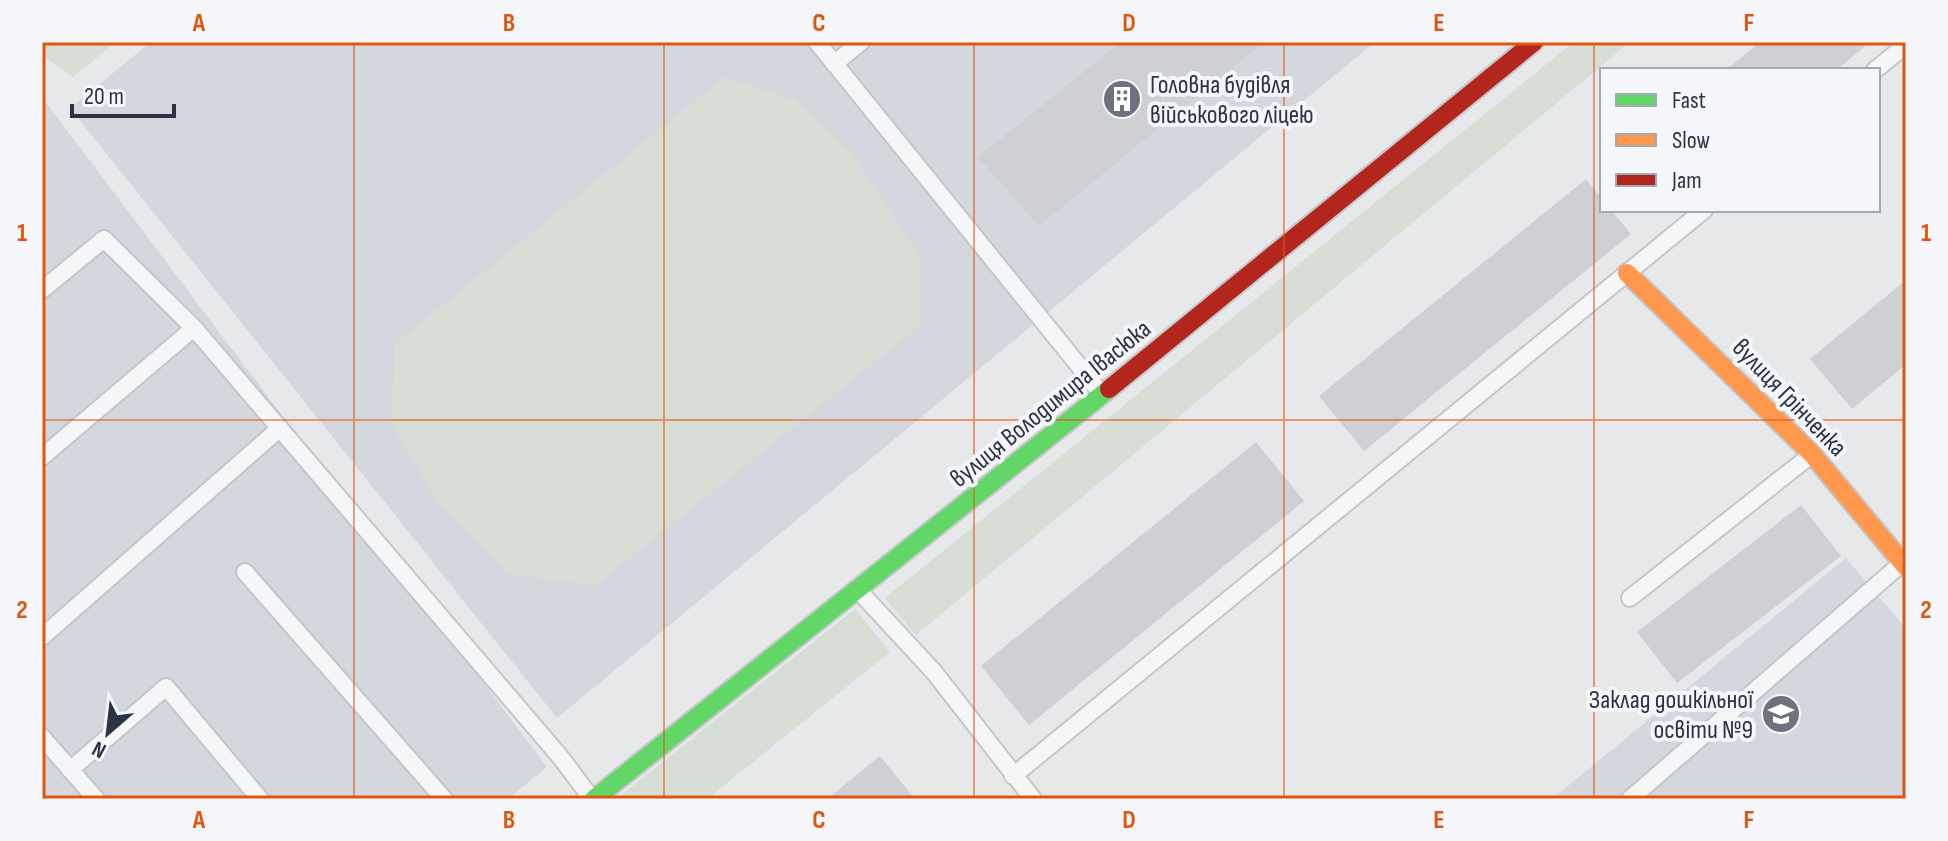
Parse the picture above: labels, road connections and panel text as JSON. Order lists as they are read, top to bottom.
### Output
{
  "streets": {
    "street": ["вулиця Грінченка", "вулиця Володимира Івасюка"]
  },
  "places": {
    "building": ["Головна будівля військового ліцею"],
    "school or university": ["Заклад дошкільної освіти №9"]
  },
  "legend": ["Fast", "Slow", "Jam"],
  "scale_bar": "20 m",
  "north": "bottom left",
  "grid": {
    "columns": [
      "A",
      "B",
      "C",
      "D",
      "E",
      "F"
    ],
    "rows": ["1", "2"]
  }
}
